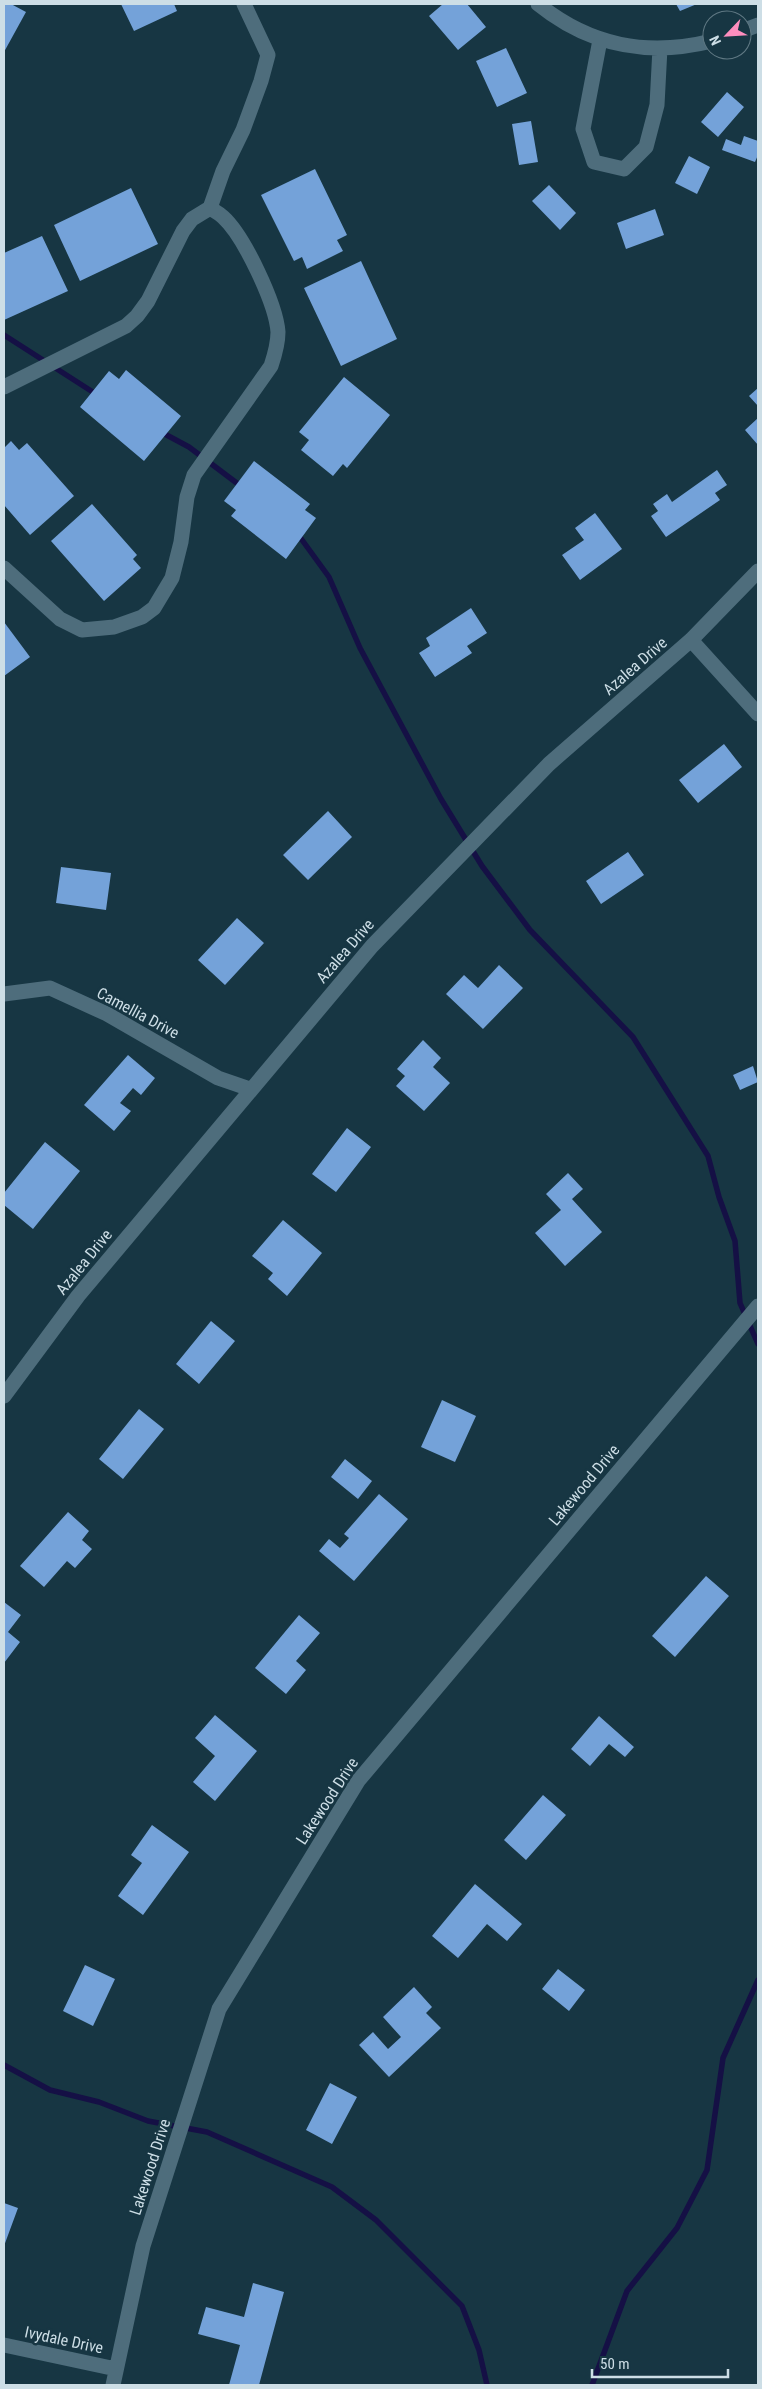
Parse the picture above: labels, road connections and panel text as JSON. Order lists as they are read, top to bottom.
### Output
{
  "streets": {
    "street": [
      "Azalea Drive",
      "Camellia Drive",
      "Lakewood Drive",
      "Ivydale Drive"
    ]
  },
  "crossings": [
    ["Azalea Drive", "Camellia Drive"],
    ["Lakewood Drive", "Ivydale Drive"]
  ],
  "scale_bar": "50 m",
  "north": "bottom left"
}
